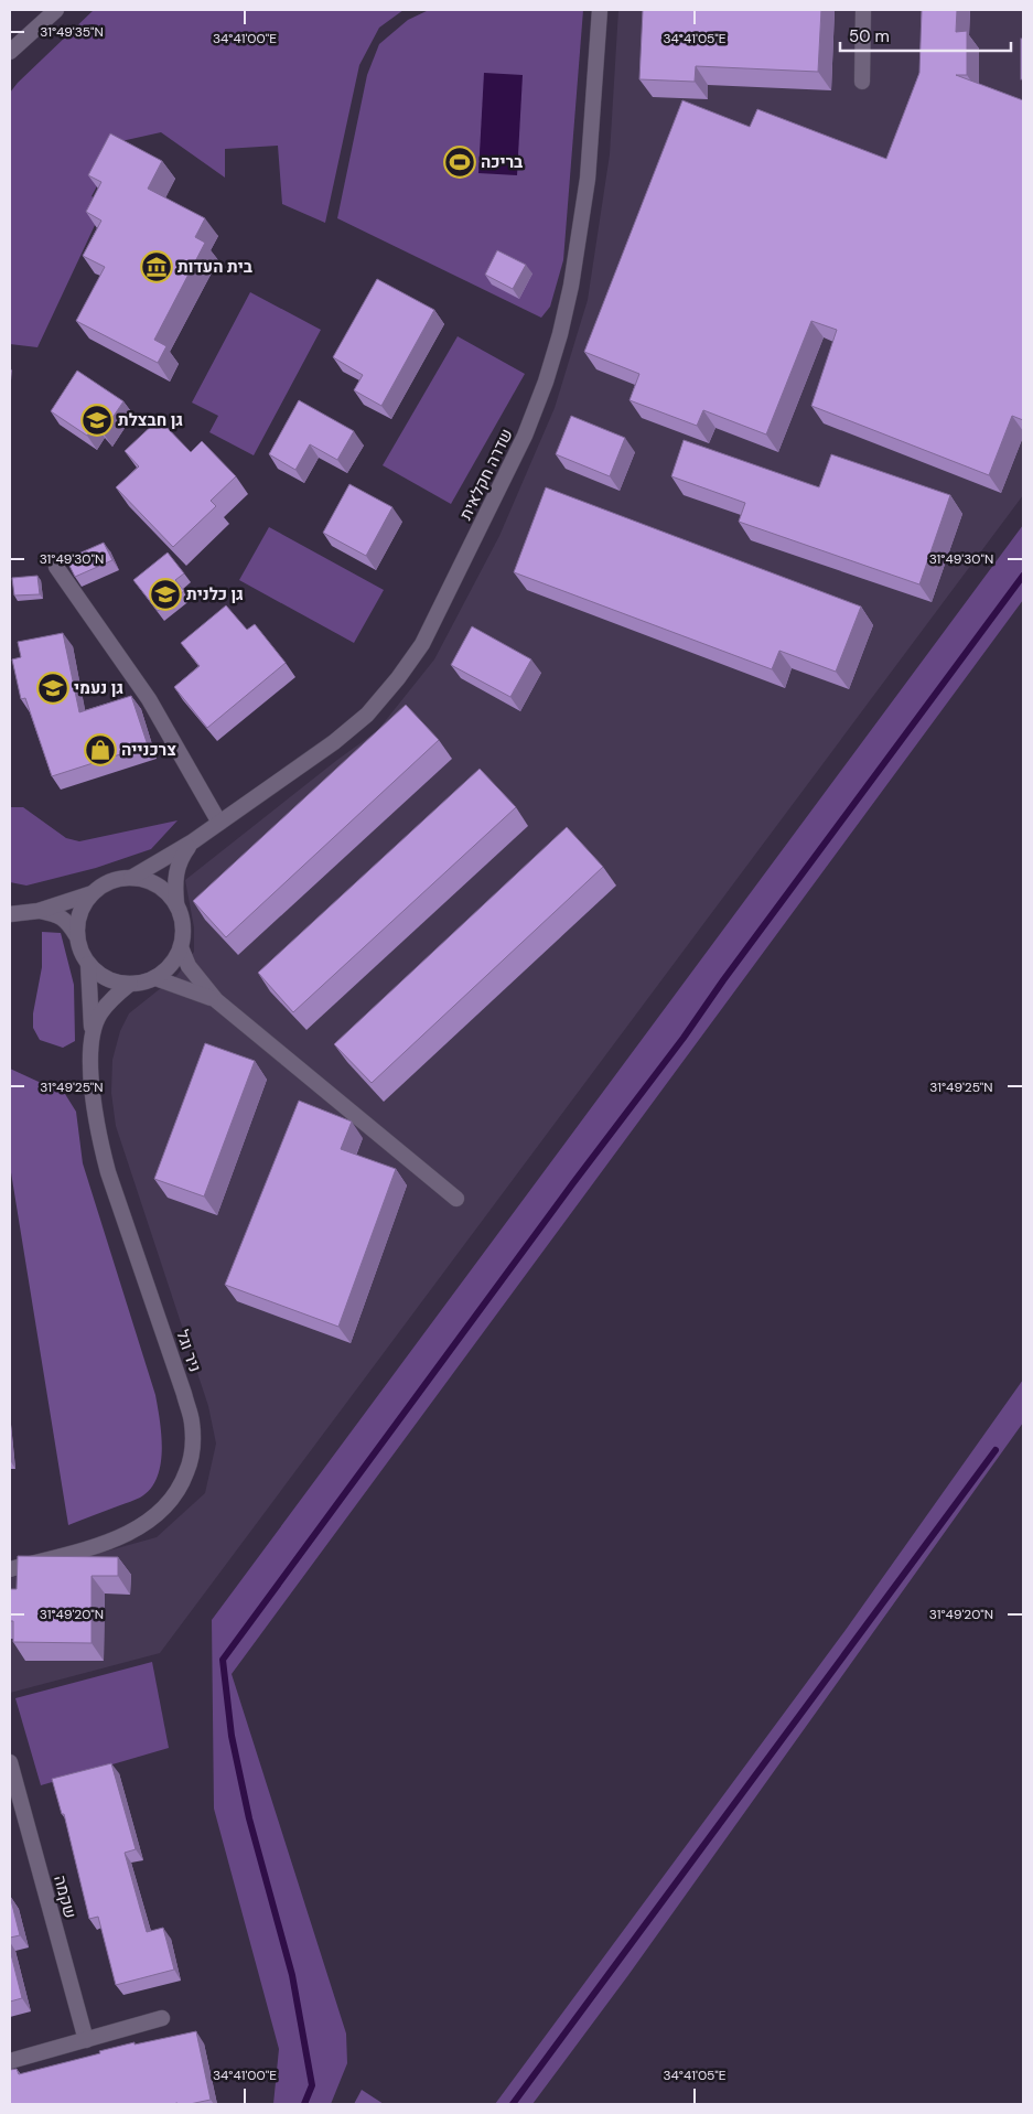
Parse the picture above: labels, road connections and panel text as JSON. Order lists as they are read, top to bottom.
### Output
{
  "streets": {
    "street": ["שדרה חקלאית", "ניר וגל", "שקמה"]
  },
  "crossings": [
    ["שדרה חקלאית", "ניר וגל"]
  ],
  "places": {
    "sports": ["בריכה"],
    "museum": ["בית העדות"],
    "school or university": ["גן חבצלת", "גן כלנית", "גן נעמי"],
    "shop": ["צרכנייה"]
  },
  "scale_bar": "50 m",
  "coordinates": [
    "31°49'35\"N",
    "34°41'00\"E",
    "34°41'05\"E",
    "31°49'30\"N",
    "31°49'25\"N",
    "31°49'20\"N"
  ]
}
